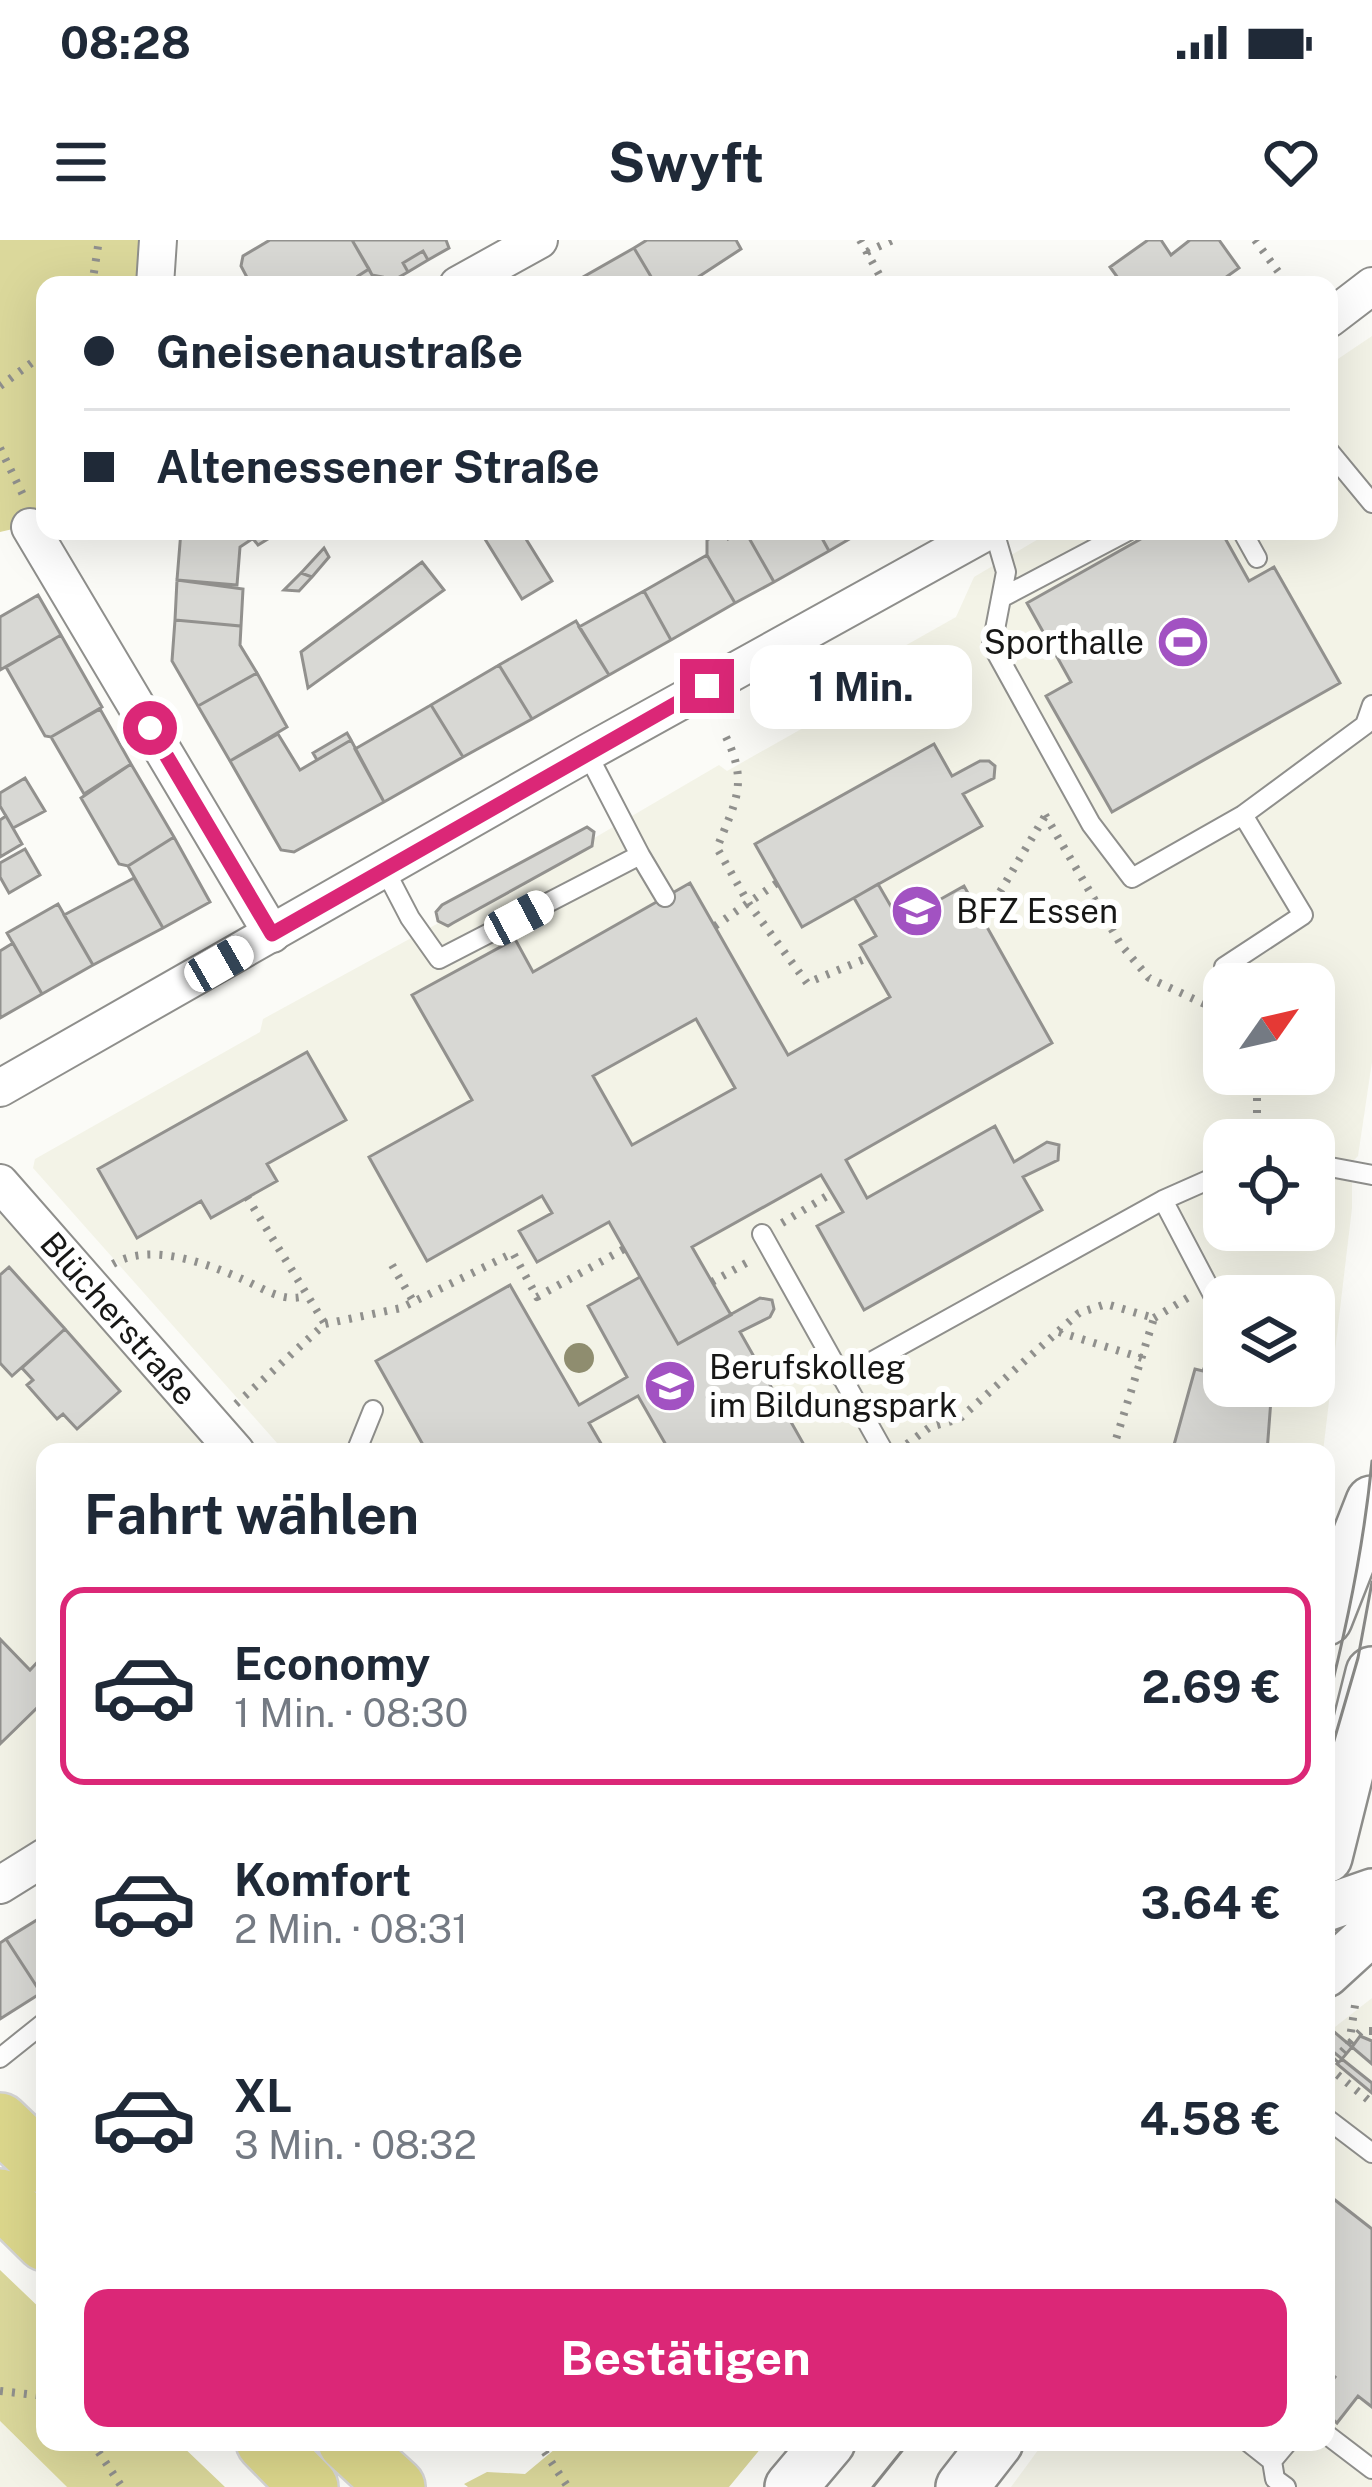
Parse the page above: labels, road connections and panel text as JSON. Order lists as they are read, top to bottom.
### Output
{
  "streets": {
    "street": ["Blücherstraße"]
  },
  "places": {
    "sports": ["Sporthalle"],
    "school or university": ["BFZ Essen", "Berufskolleg im Bildungspark"]
  },
  "north": "top right",
  "page": {
    "status": "08:28",
    "header": "Swyft",
    "banner": ["Gneisenaustraße", "Altenessener Straße"],
    "bubble": "1 Min.",
    "heading": "Fahrt wählen",
    "list": [
      {
        "name": "Economy",
        "note": "1 Min. · 08:30",
        "value": "2.69 €"
      },
      {
        "name": "Komfort",
        "note": "2 Min. · 08:31",
        "value": "3.64 €"
      },
      {
        "name": "XL",
        "note": "3 Min. · 08:32",
        "value": "4.58 €"
      }
    ],
    "buttons": "Bestätigen"
  }
}
